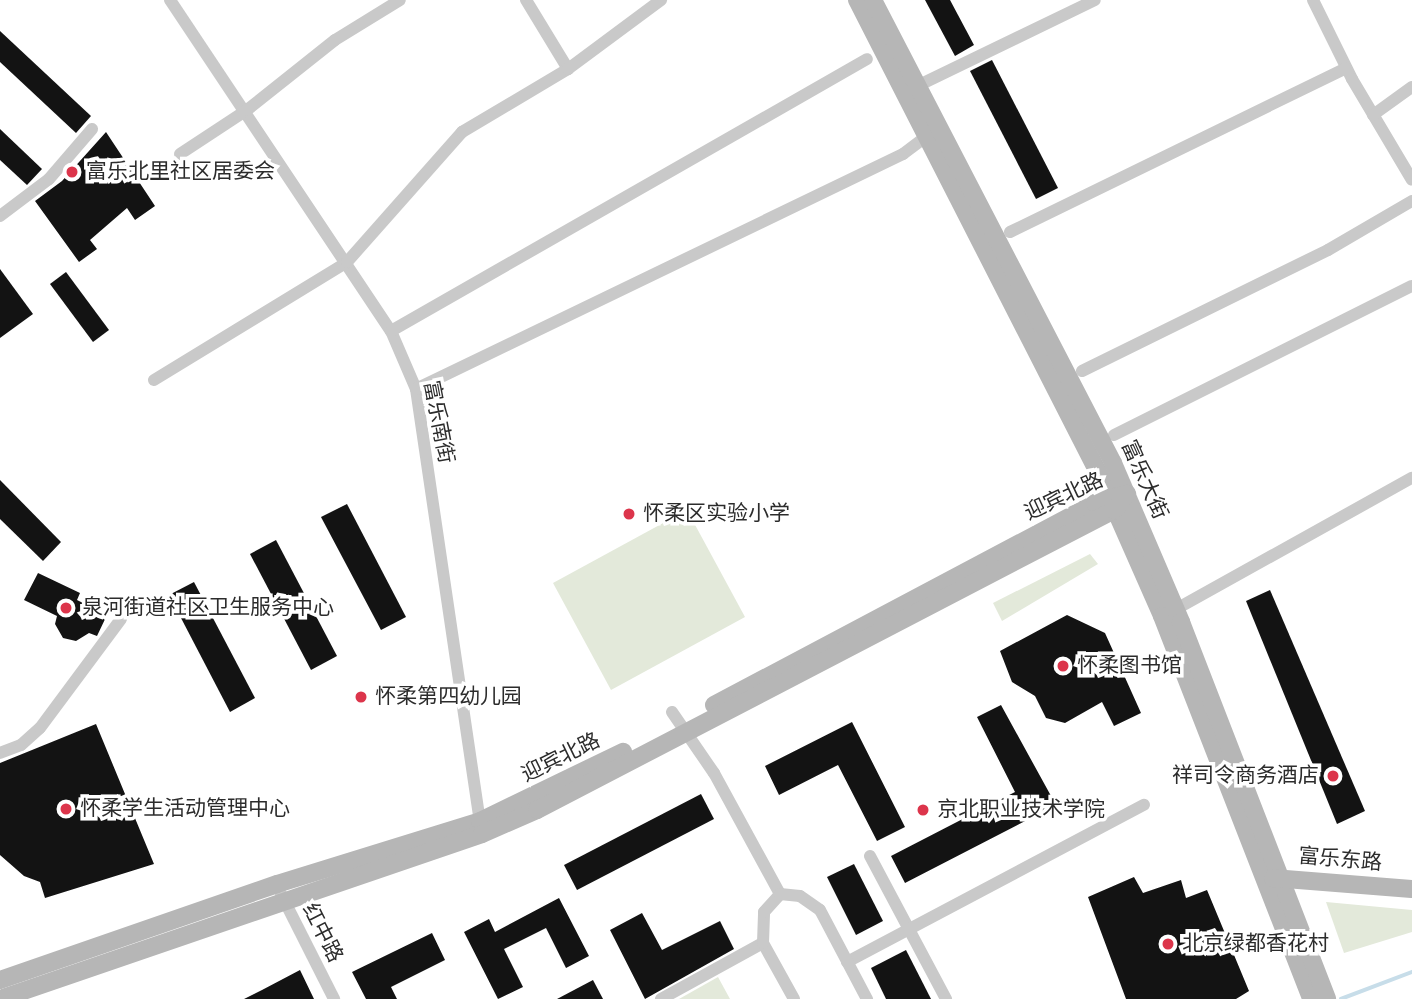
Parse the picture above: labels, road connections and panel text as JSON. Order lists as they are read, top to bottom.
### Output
{
  "streets": {
    "main road": ["富乐大街", "迎宾北路", "富乐东路"],
    "street": ["富乐南街", "红中路"]
  },
  "crossings": [
    ["富乐南街", "迎宾北路"],
    ["富乐大街", "迎宾北路"],
    ["富乐大街", "富乐东路"],
    ["迎宾北路", "红中路"]
  ],
  "places": [
    "富乐北里社区居委会",
    "怀柔区实验小学",
    "泉河街道社区卫生服务中心",
    "怀柔图书馆",
    "怀柔第四幼儿园",
    "祥司令商务酒店",
    "怀柔学生活动管理中心",
    "京北职业技术学院",
    "北京绿都香花村"
  ]
}
